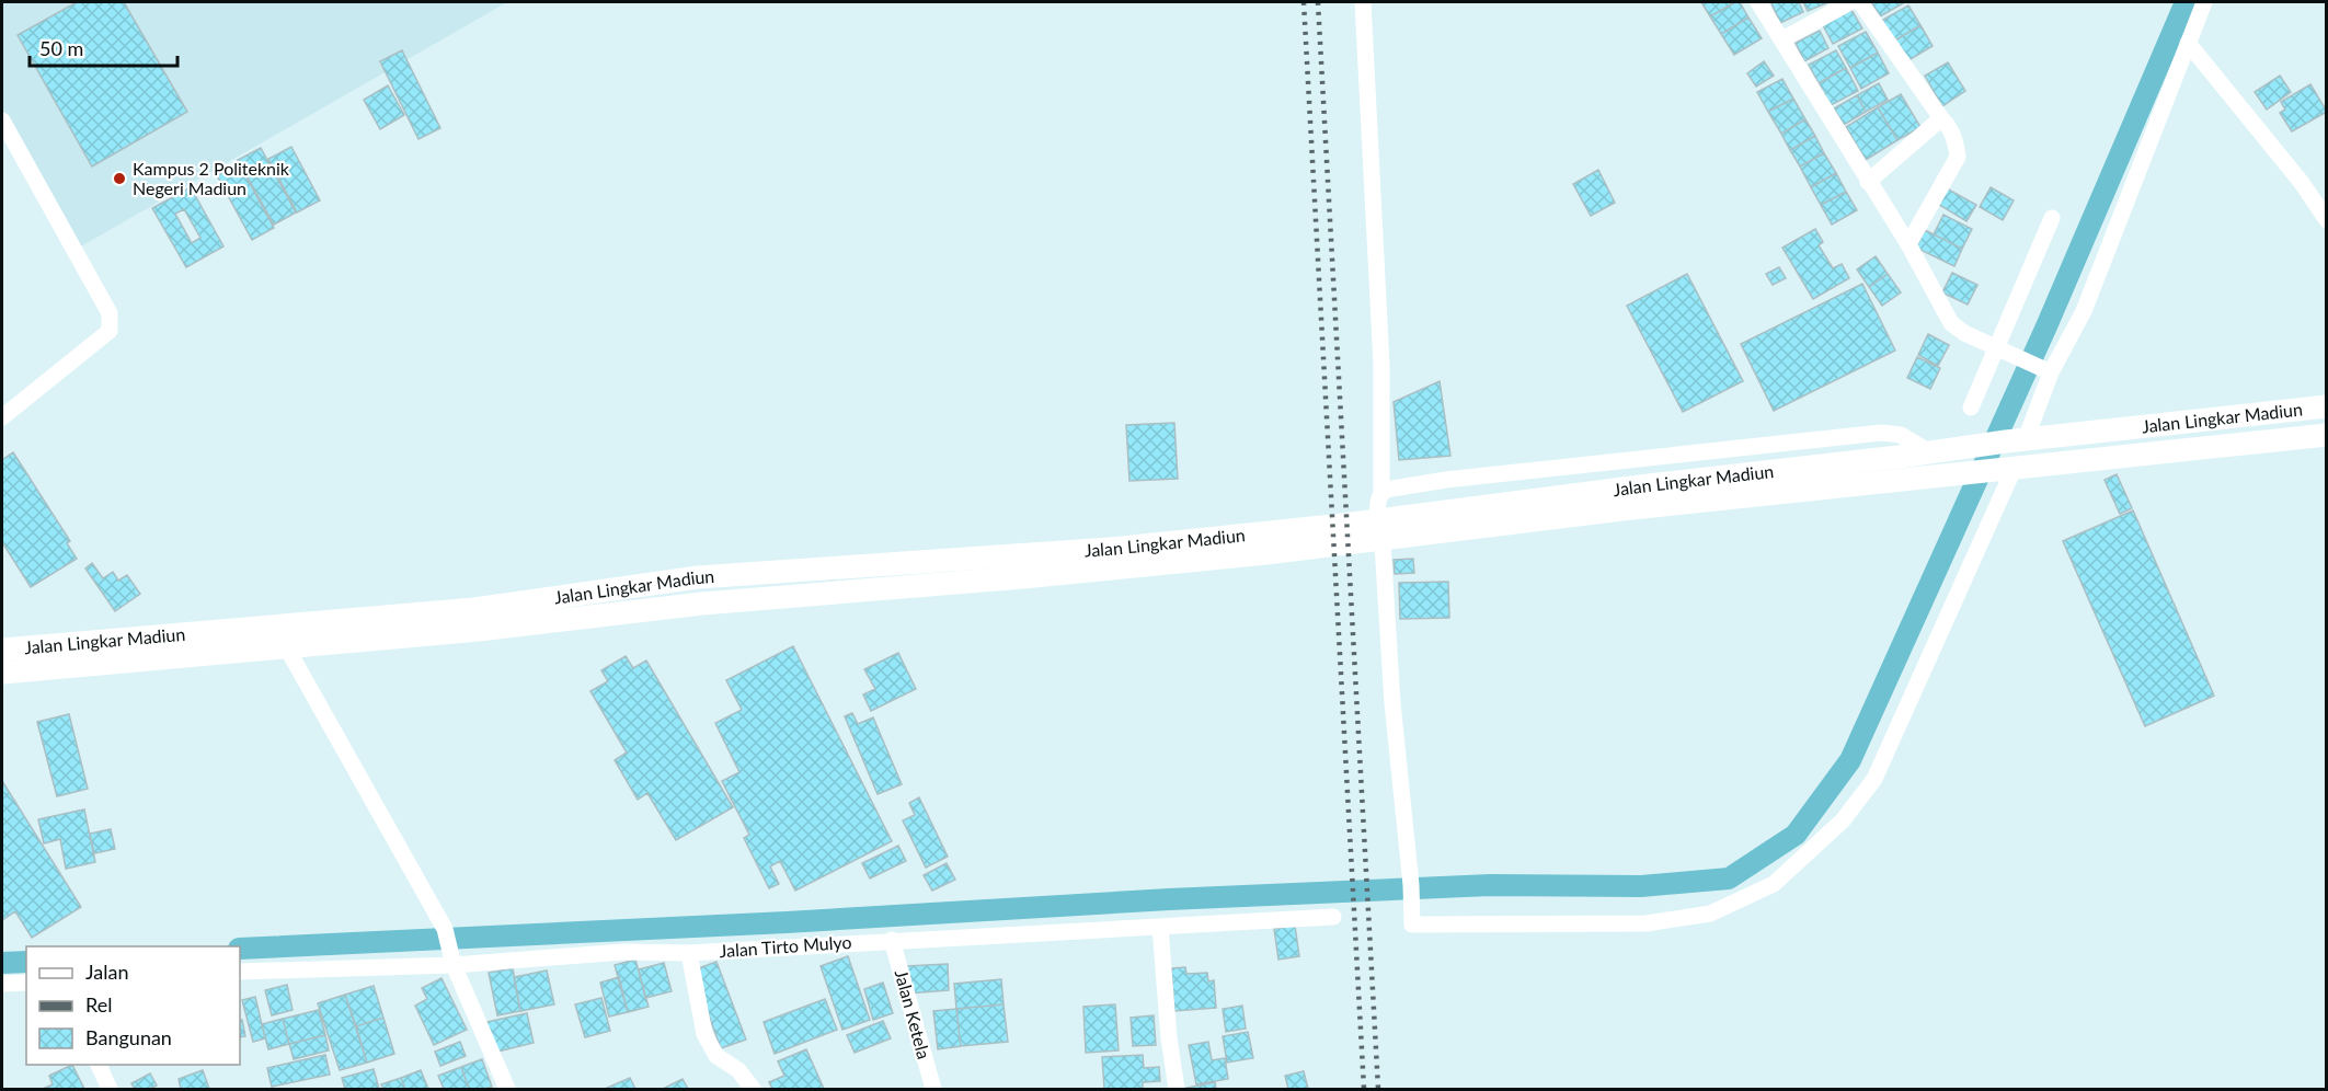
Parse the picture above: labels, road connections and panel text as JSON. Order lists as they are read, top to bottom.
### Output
{
  "streets": {
    "main road": ["Jalan Lingkar Madiun"],
    "street": ["Jalan Tirto Mulyo", "Jalan Ketela"]
  },
  "crossings": [
    ["Jalan Tirto Mulyo", "Jalan Ketela"]
  ],
  "places": ["Kampus 2 Politeknik Negeri Madiun"],
  "legend": ["Jalan", "Rel", "Bangunan"],
  "scale_bar": "50 m"
}
